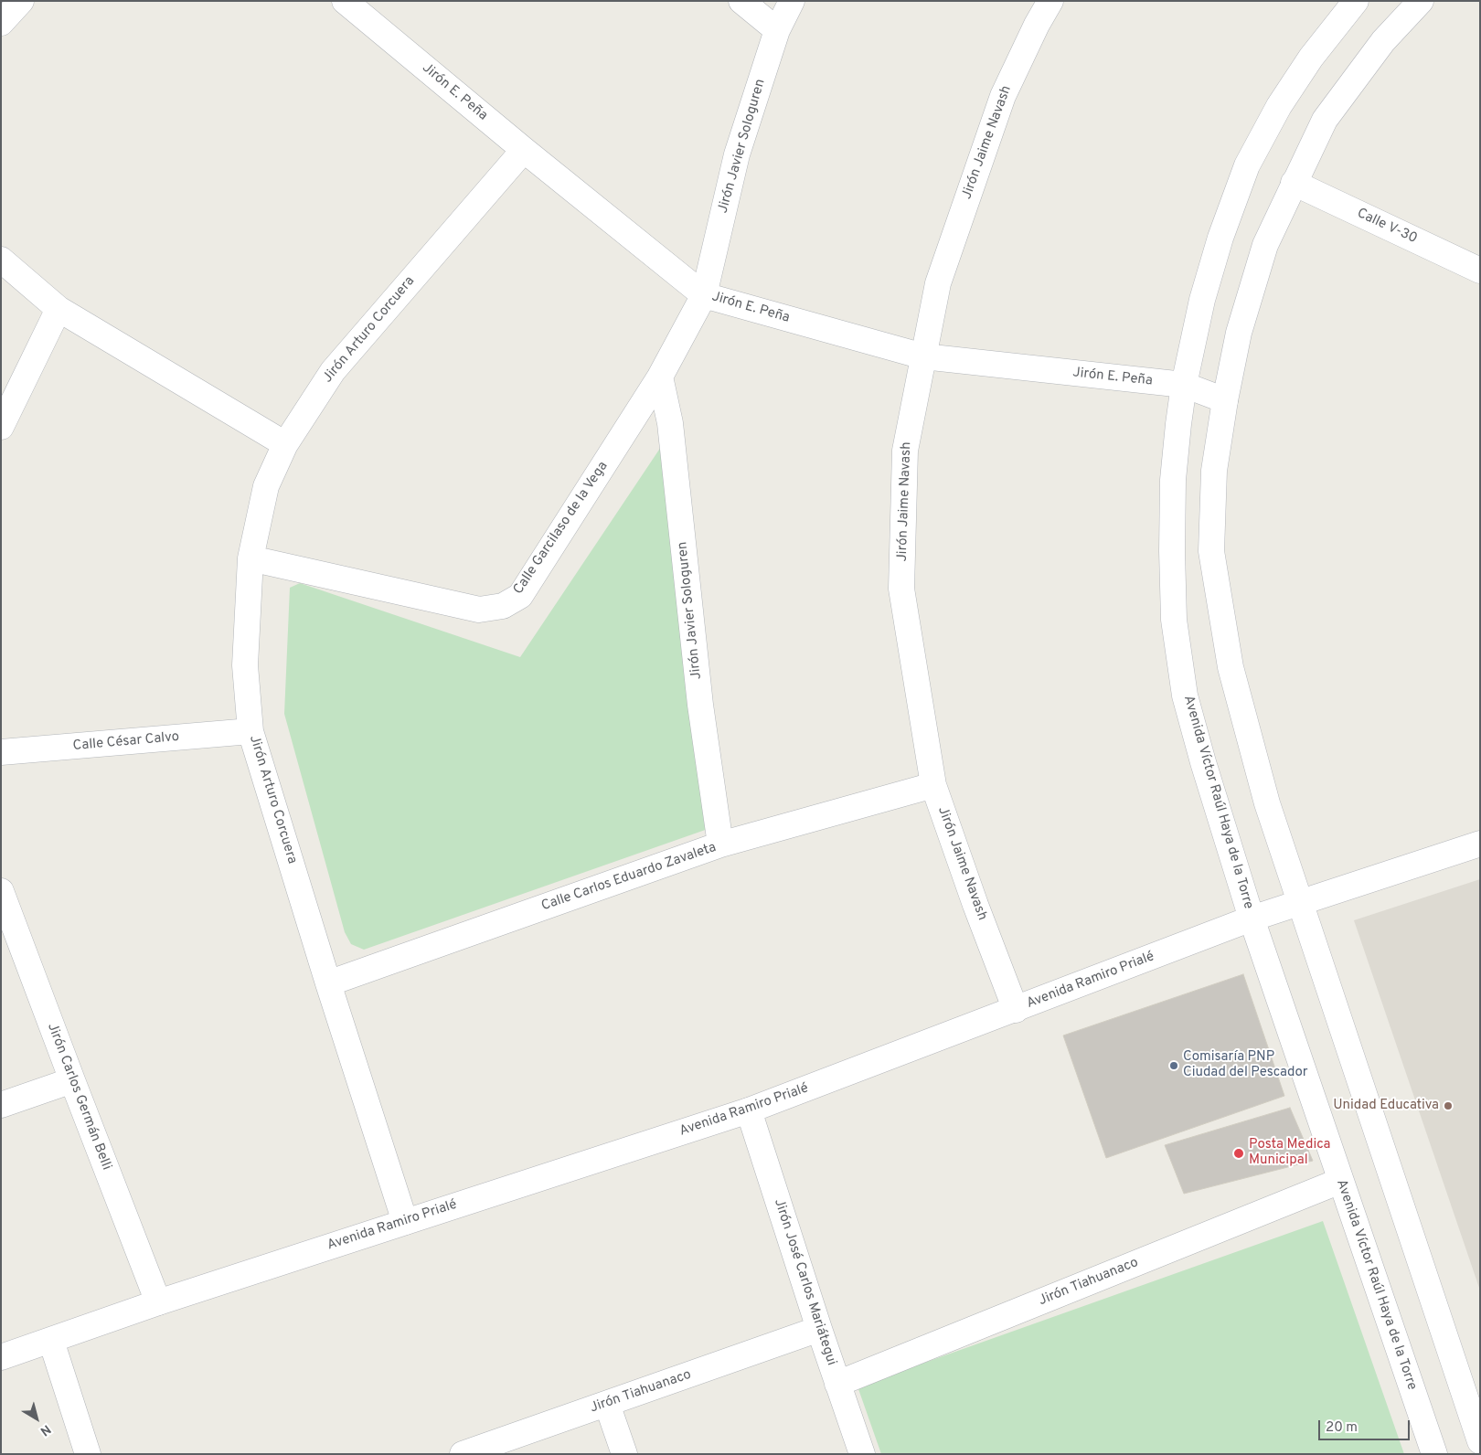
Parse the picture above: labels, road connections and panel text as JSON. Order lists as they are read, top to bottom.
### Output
{
  "streets": {
    "street": [
      "Jirón E. Peña",
      "Jirón Jaime Navash",
      "Jirón Javier Sologuren",
      "Calle V-30",
      "Jirón Arturo Corcuera",
      "Calle Garcilaso de la Vega",
      "Calle César Calvo",
      "Avenida Víctor Raúl Haya de la Torre",
      "Calle Carlos Eduardo Zavaleta",
      "Avenida Ramiro Prialé",
      "Jirón Carlos Germán Belli",
      "Jirón José Carlos Mariátegui",
      "Jirón Tiahuanaco"
    ]
  },
  "crossings": [
    ["Jirón E. Peña", "Jirón Jaime Navash"],
    ["Jirón E. Peña", "Jirón Javier Sologuren"],
    ["Jirón E. Peña", "Jirón Arturo Corcuera"],
    ["Jirón E. Peña", "Calle Garcilaso de la Vega"],
    ["Jirón E. Peña", "Avenida Víctor Raúl Haya de la Torre"],
    ["Jirón Jaime Navash", "Calle Carlos Eduardo Zavaleta"],
    ["Jirón Jaime Navash", "Avenida Ramiro Prialé"],
    ["Jirón Javier Sologuren", "Calle Garcilaso de la Vega"],
    ["Jirón Javier Sologuren", "Calle Carlos Eduardo Zavaleta"],
    ["Jirón Arturo Corcuera", "Calle Garcilaso de la Vega"],
    ["Jirón Arturo Corcuera", "Calle César Calvo"],
    ["Jirón Arturo Corcuera", "Calle Carlos Eduardo Zavaleta"],
    ["Jirón Arturo Corcuera", "Avenida Ramiro Prialé"],
    ["Avenida Víctor Raúl Haya de la Torre", "Avenida Ramiro Prialé"],
    ["Avenida Víctor Raúl Haya de la Torre", "Jirón Tiahuanaco"],
    ["Avenida Ramiro Prialé", "Jirón Carlos Germán Belli"],
    ["Avenida Ramiro Prialé", "Jirón José Carlos Mariátegui"],
    ["Jirón José Carlos Mariátegui", "Jirón Tiahuanaco"]
  ],
  "places": ["Comisaría PNP Ciudad del Pescador", "Unidad Educativa", "Posta Medica Municipal"],
  "scale_bar": "20 m",
  "north": "bottom right"
}
